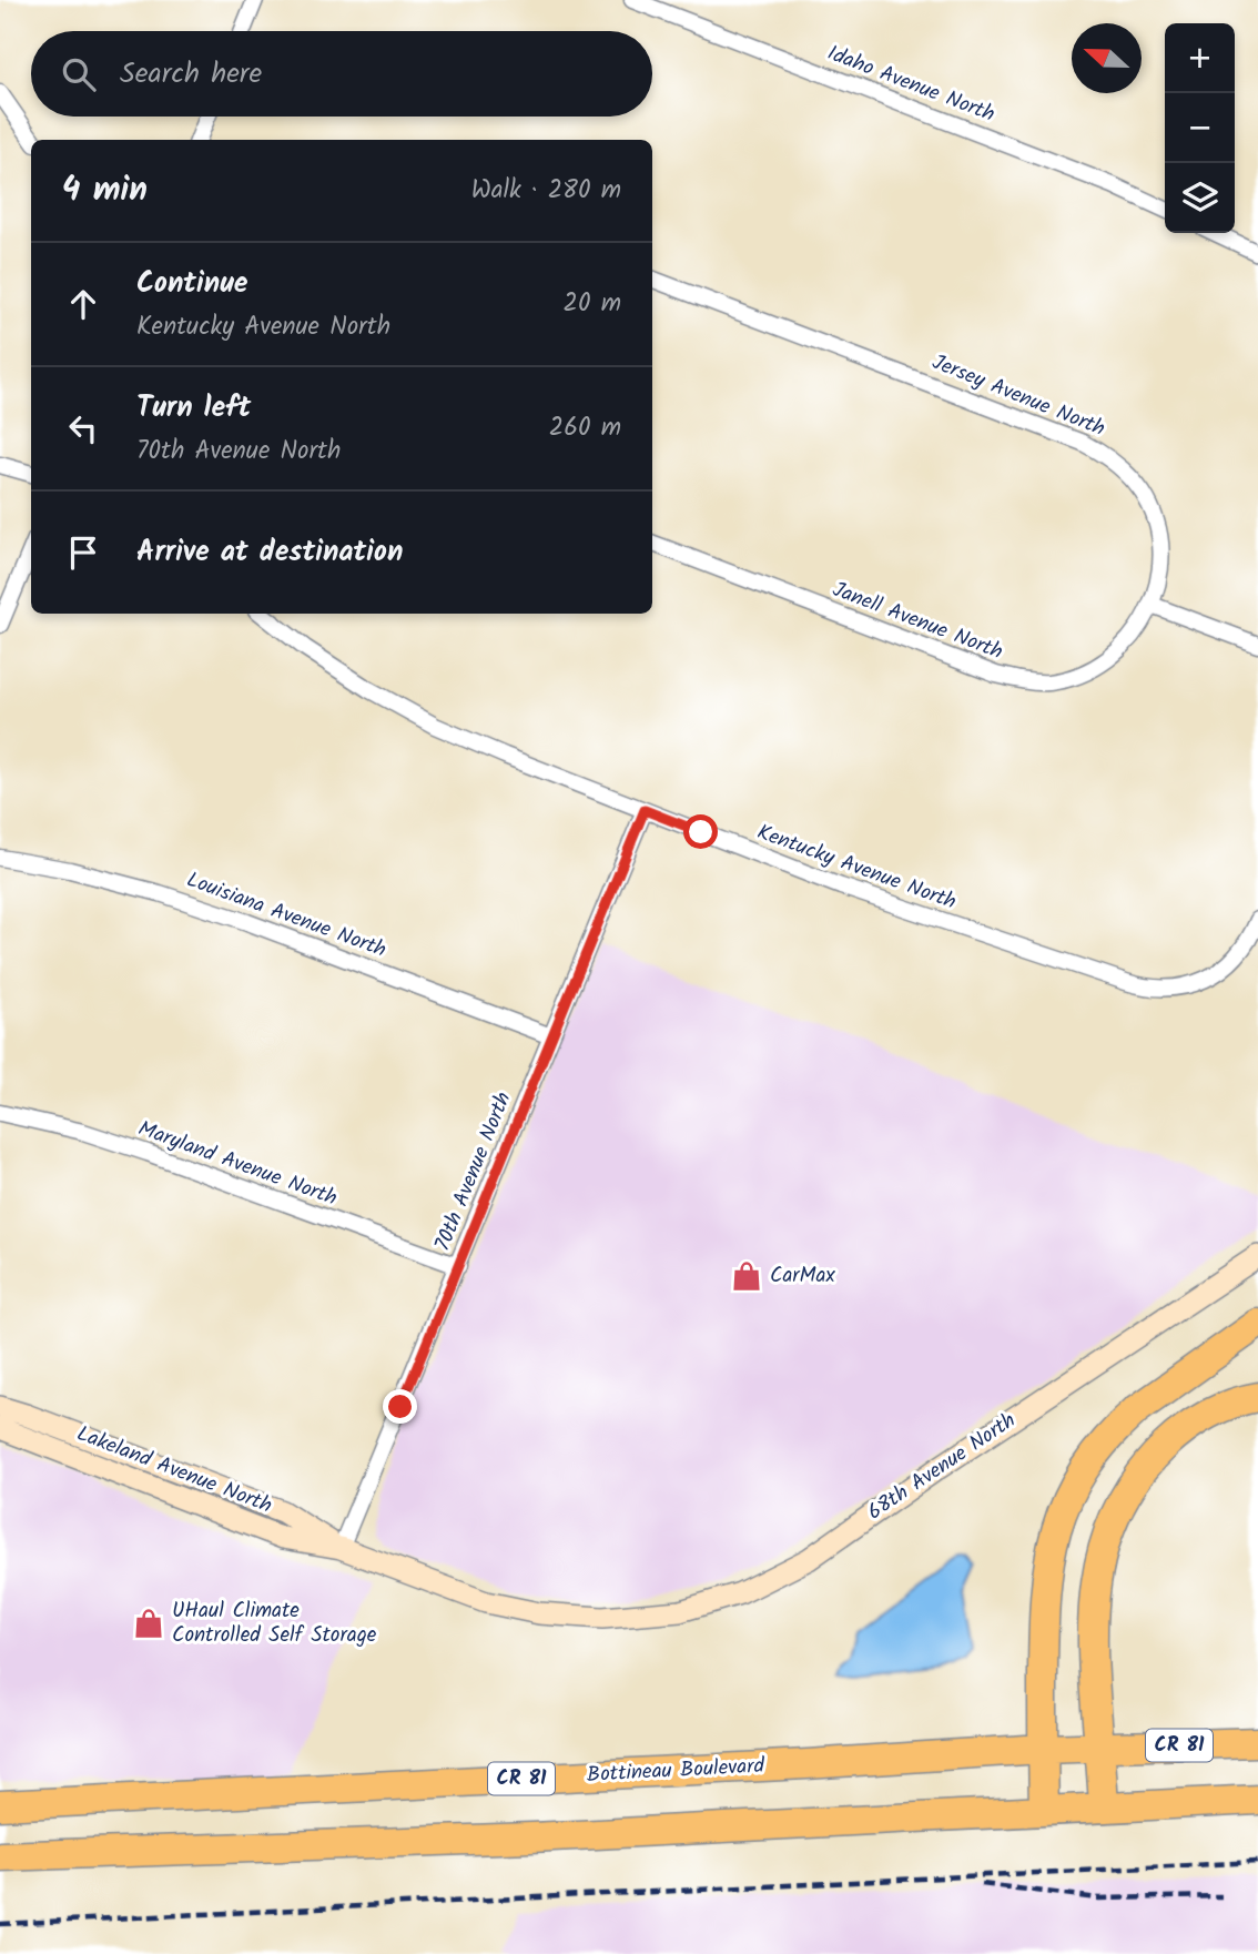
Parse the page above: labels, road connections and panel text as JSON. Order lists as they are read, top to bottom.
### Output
{
  "streets": {
    "highway": ["CR 81", "Bottineau Boulevard"],
    "street": [
      "Idaho Avenue North",
      "Jersey Avenue North",
      "Janell Avenue North",
      "Kentucky Avenue North",
      "Louisiana Avenue North",
      "Maryland Avenue North",
      "70th Avenue North",
      "68th Avenue North",
      "Lakeland Avenue North"
    ]
  },
  "crossings": [
    ["Jersey Avenue North", "Janell Avenue North"],
    ["Kentucky Avenue North", "70th Avenue North"],
    ["Louisiana Avenue North", "70th Avenue North"],
    ["Maryland Avenue North", "70th Avenue North"],
    ["70th Avenue North", "Lakeland Avenue North"],
    ["68th Avenue North", "Lakeland Avenue North"]
  ],
  "places": {
    "shop": ["CarMax", "UHaul Climate Controlled Self Storage"]
  },
  "north": "left",
  "page": {
    "map_buttons": ["+", "−"],
    "search": "Search here",
    "heading": ["4 min", "Walk · 280 m"],
    "list": [
      ["Continue", "Kentucky Avenue North", "20 m"],
      ["Turn left", "70th Avenue North", "260 m"],
      "Arrive at destination"
    ]
  }
}
